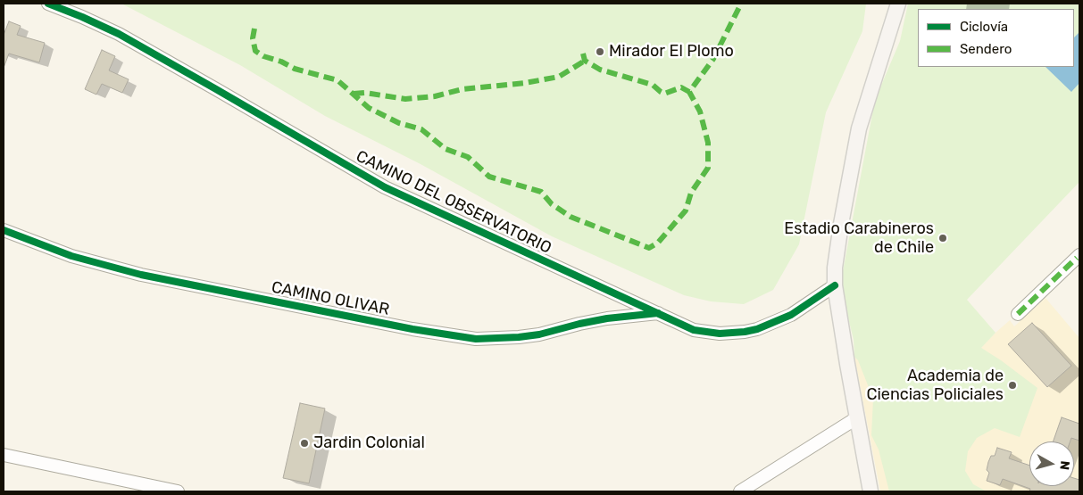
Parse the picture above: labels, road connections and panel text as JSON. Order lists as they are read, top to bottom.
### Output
{
  "streets": {
    "street": ["CAMINO DEL OBSERVATORIO", "CAMINO OLIVAR"]
  },
  "crossings": [
    ["CAMINO DEL OBSERVATORIO", "CAMINO OLIVAR"]
  ],
  "places": [
    "Mirador El Plomo",
    "Estadio Carabineros de Chile",
    "Academia de Ciencias Policiales",
    "Jardin Colonial"
  ],
  "legend": ["Ciclovía", "Sendero"],
  "north": "right"
}
